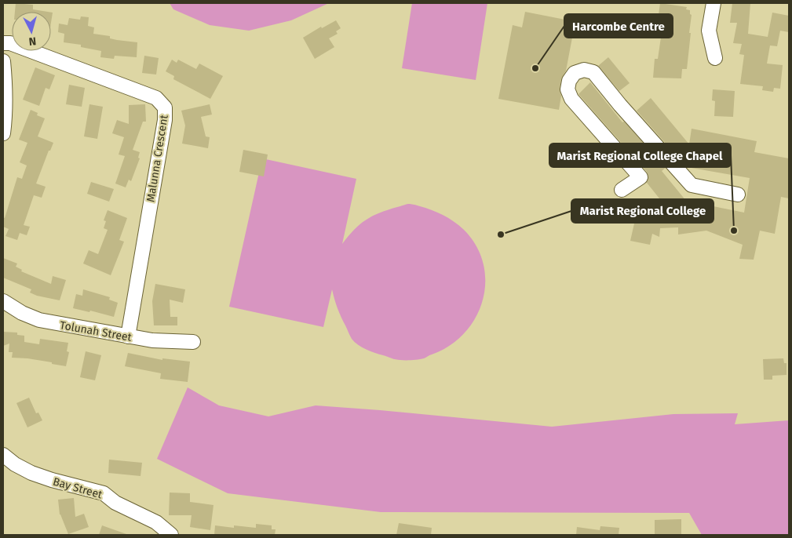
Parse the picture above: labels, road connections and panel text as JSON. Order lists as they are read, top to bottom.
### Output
{
  "streets": {
    "street": ["Malunna Crescent", "Tolunah Street", "Bay Street"]
  },
  "crossings": [
    ["Malunna Crescent", "Tolunah Street"]
  ],
  "places": ["Harcombe Centre", "Marist Regional College Chapel", "Marist Regional College"],
  "north": "bottom"
}
